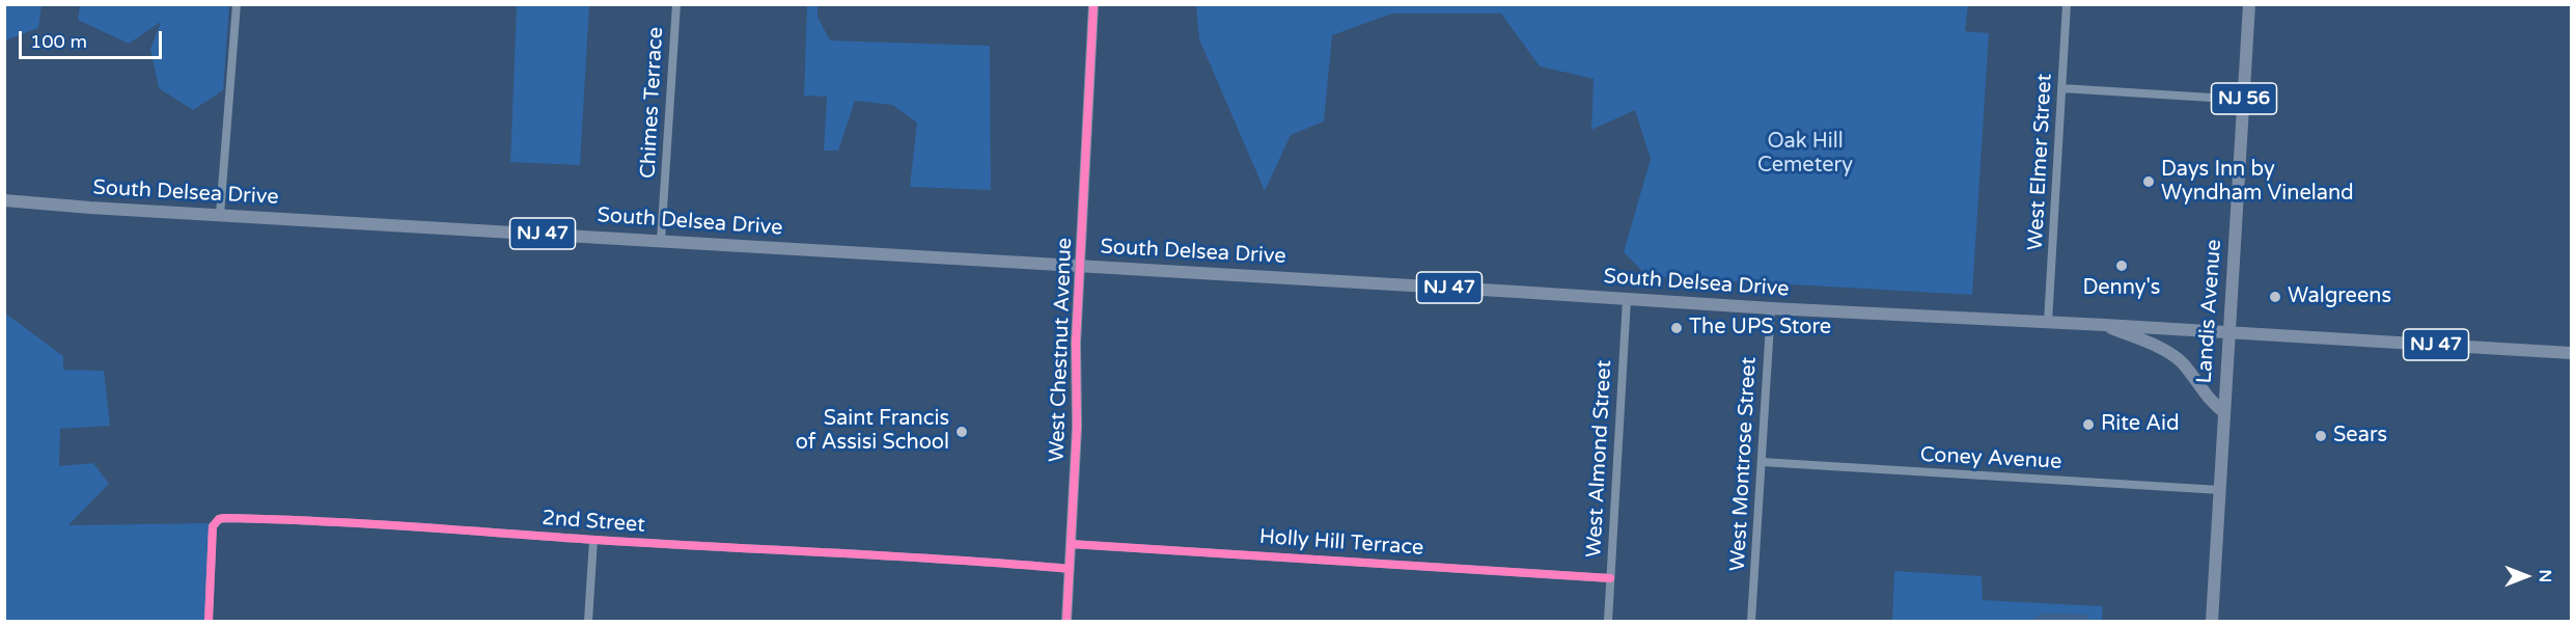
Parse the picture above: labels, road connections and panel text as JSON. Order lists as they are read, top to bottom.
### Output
{
  "streets": {
    "main road": [
      "NJ 56",
      "South Delsea Drive",
      "NJ 47",
      "Landis Avenue"
    ],
    "street": [
      "Chimes Terrace",
      "West Elmer Street",
      "West Chestnut Avenue",
      "West Almond Street",
      "Coney Avenue",
      "West Montrose Street",
      "2nd Street",
      "Holly Hill Terrace"
    ]
  },
  "crossings": [
    ["Chimes Terrace", "South Delsea Drive"],
    ["West Elmer Street", "South Delsea Drive"],
    ["South Delsea Drive", "NJ 47"],
    ["South Delsea Drive", "Landis Avenue"],
    ["South Delsea Drive", "West Chestnut Avenue"],
    ["South Delsea Drive", "West Almond Street"],
    ["South Delsea Drive", "West Montrose Street"],
    ["NJ 47", "Landis Avenue"],
    ["Landis Avenue", "Coney Avenue"],
    ["West Chestnut Avenue", "2nd Street"],
    ["West Chestnut Avenue", "Holly Hill Terrace"],
    ["West Almond Street", "Holly Hill Terrace"],
    ["Coney Avenue", "West Montrose Street"]
  ],
  "parks": ["Oak Hill Cemetery"],
  "places": [
    "Days Inn by Wyndham Vineland",
    "Denny's",
    "Walgreens",
    "The UPS Store",
    "Rite Aid",
    "Saint Francis of Assisi School",
    "Sears"
  ],
  "scale_bar": "100 m",
  "north": "right"
}
